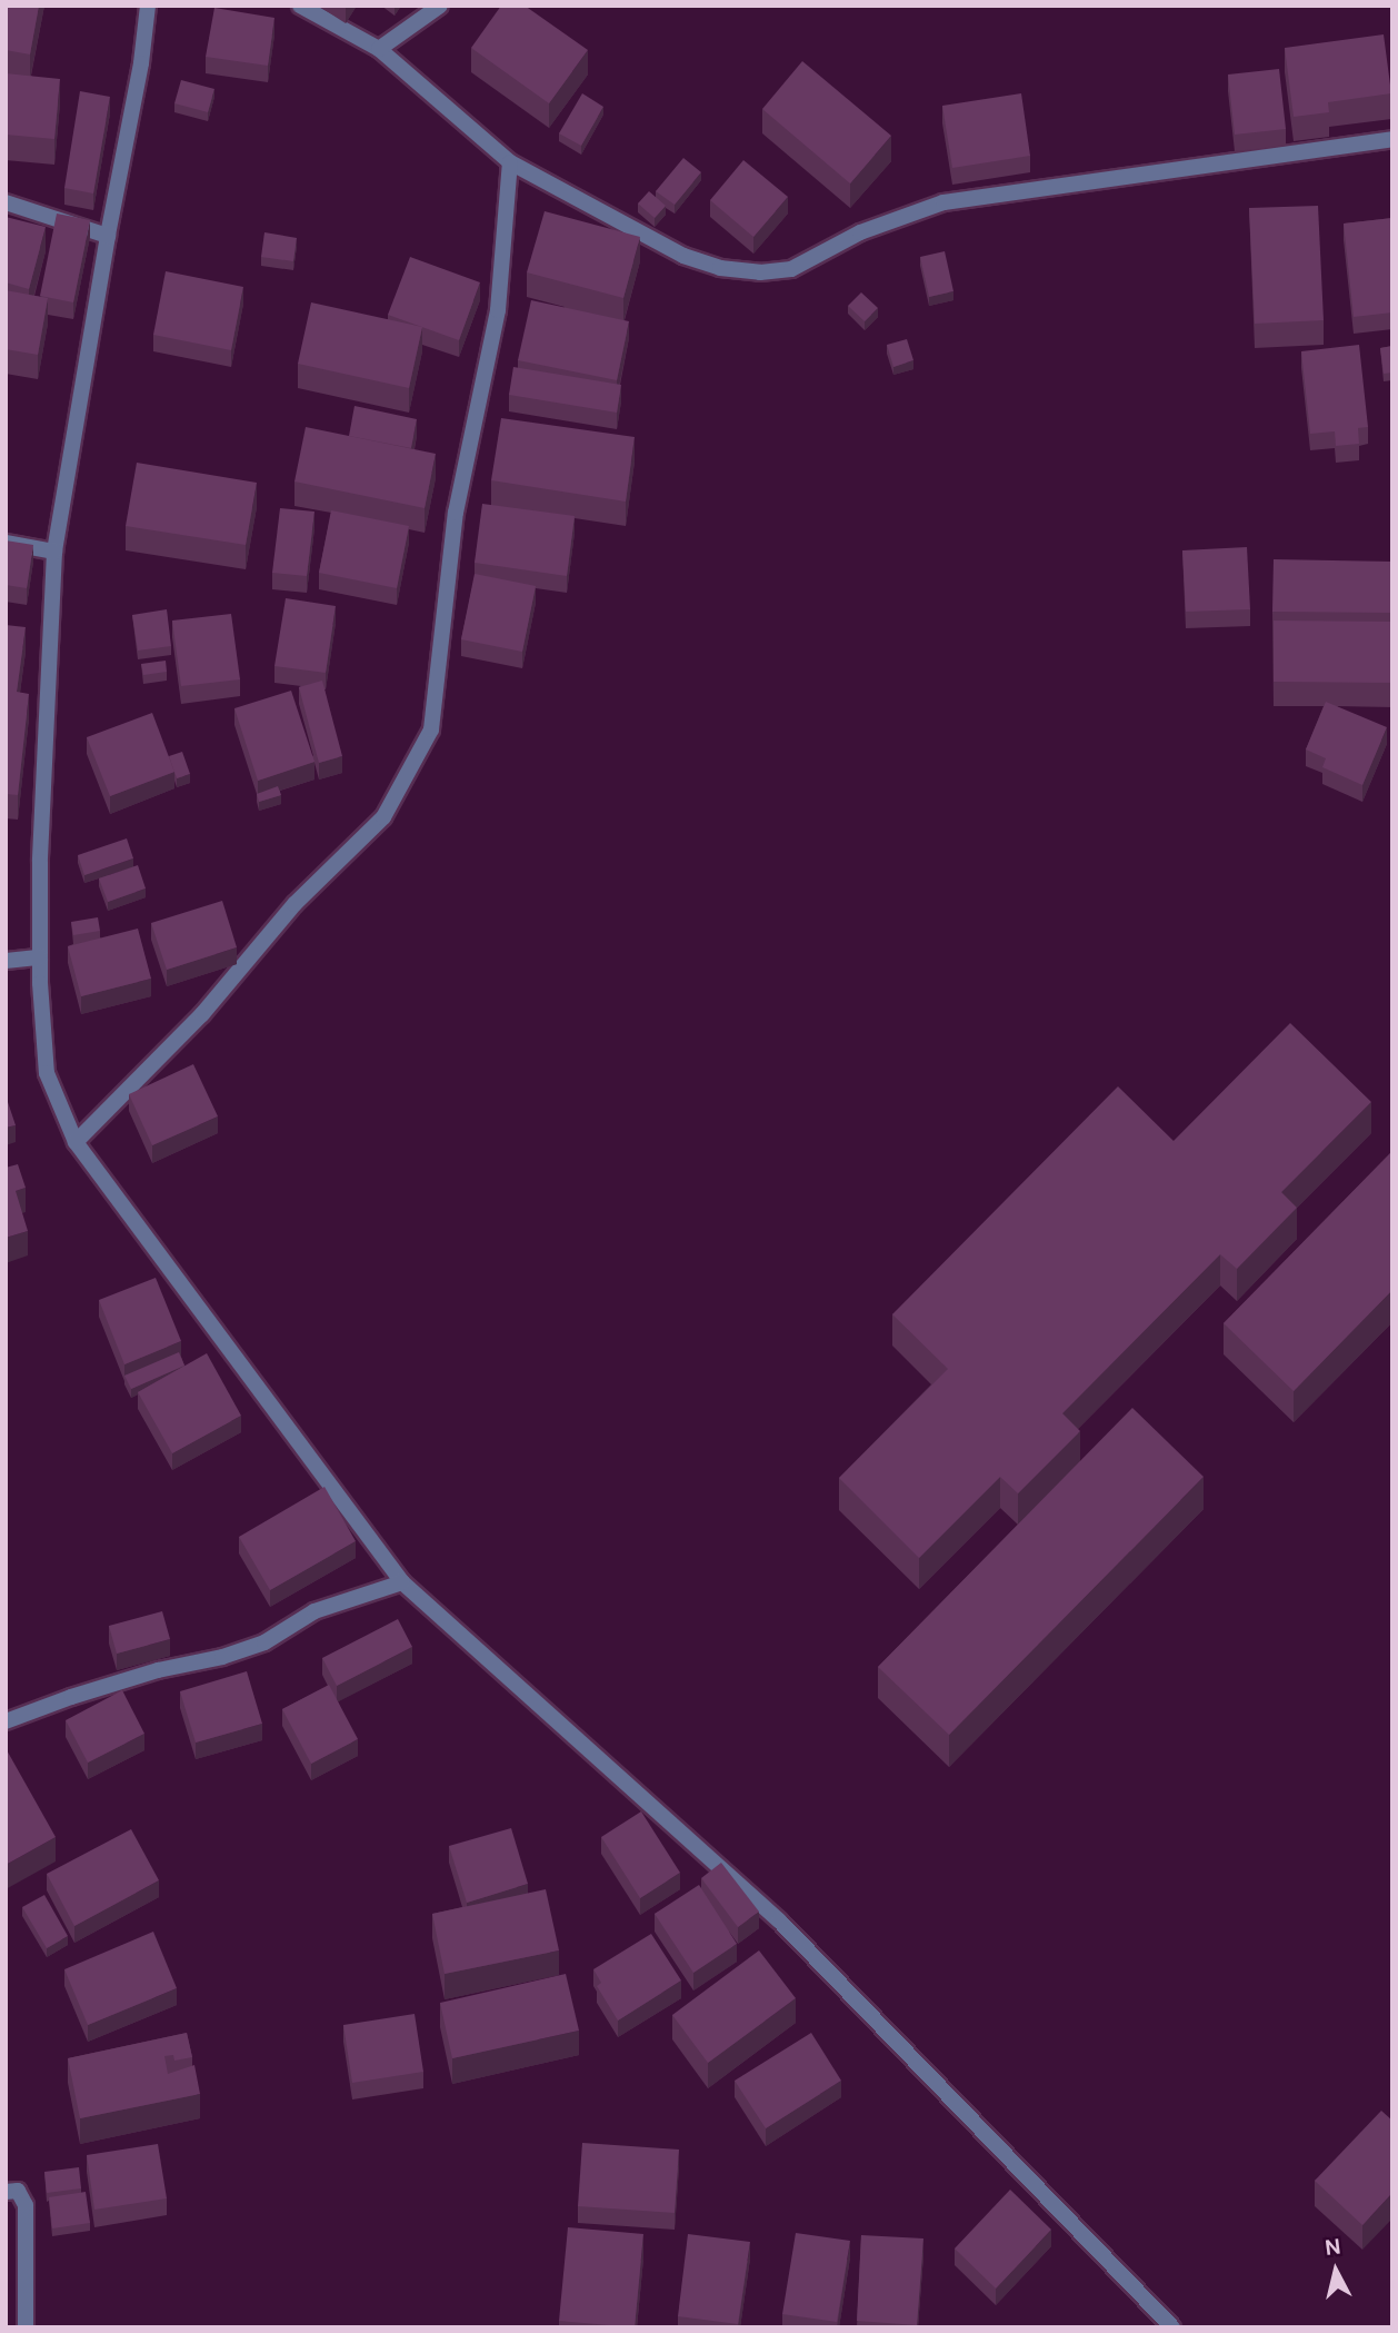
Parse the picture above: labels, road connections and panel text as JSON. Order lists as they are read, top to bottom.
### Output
{
  "north": "top"
}
